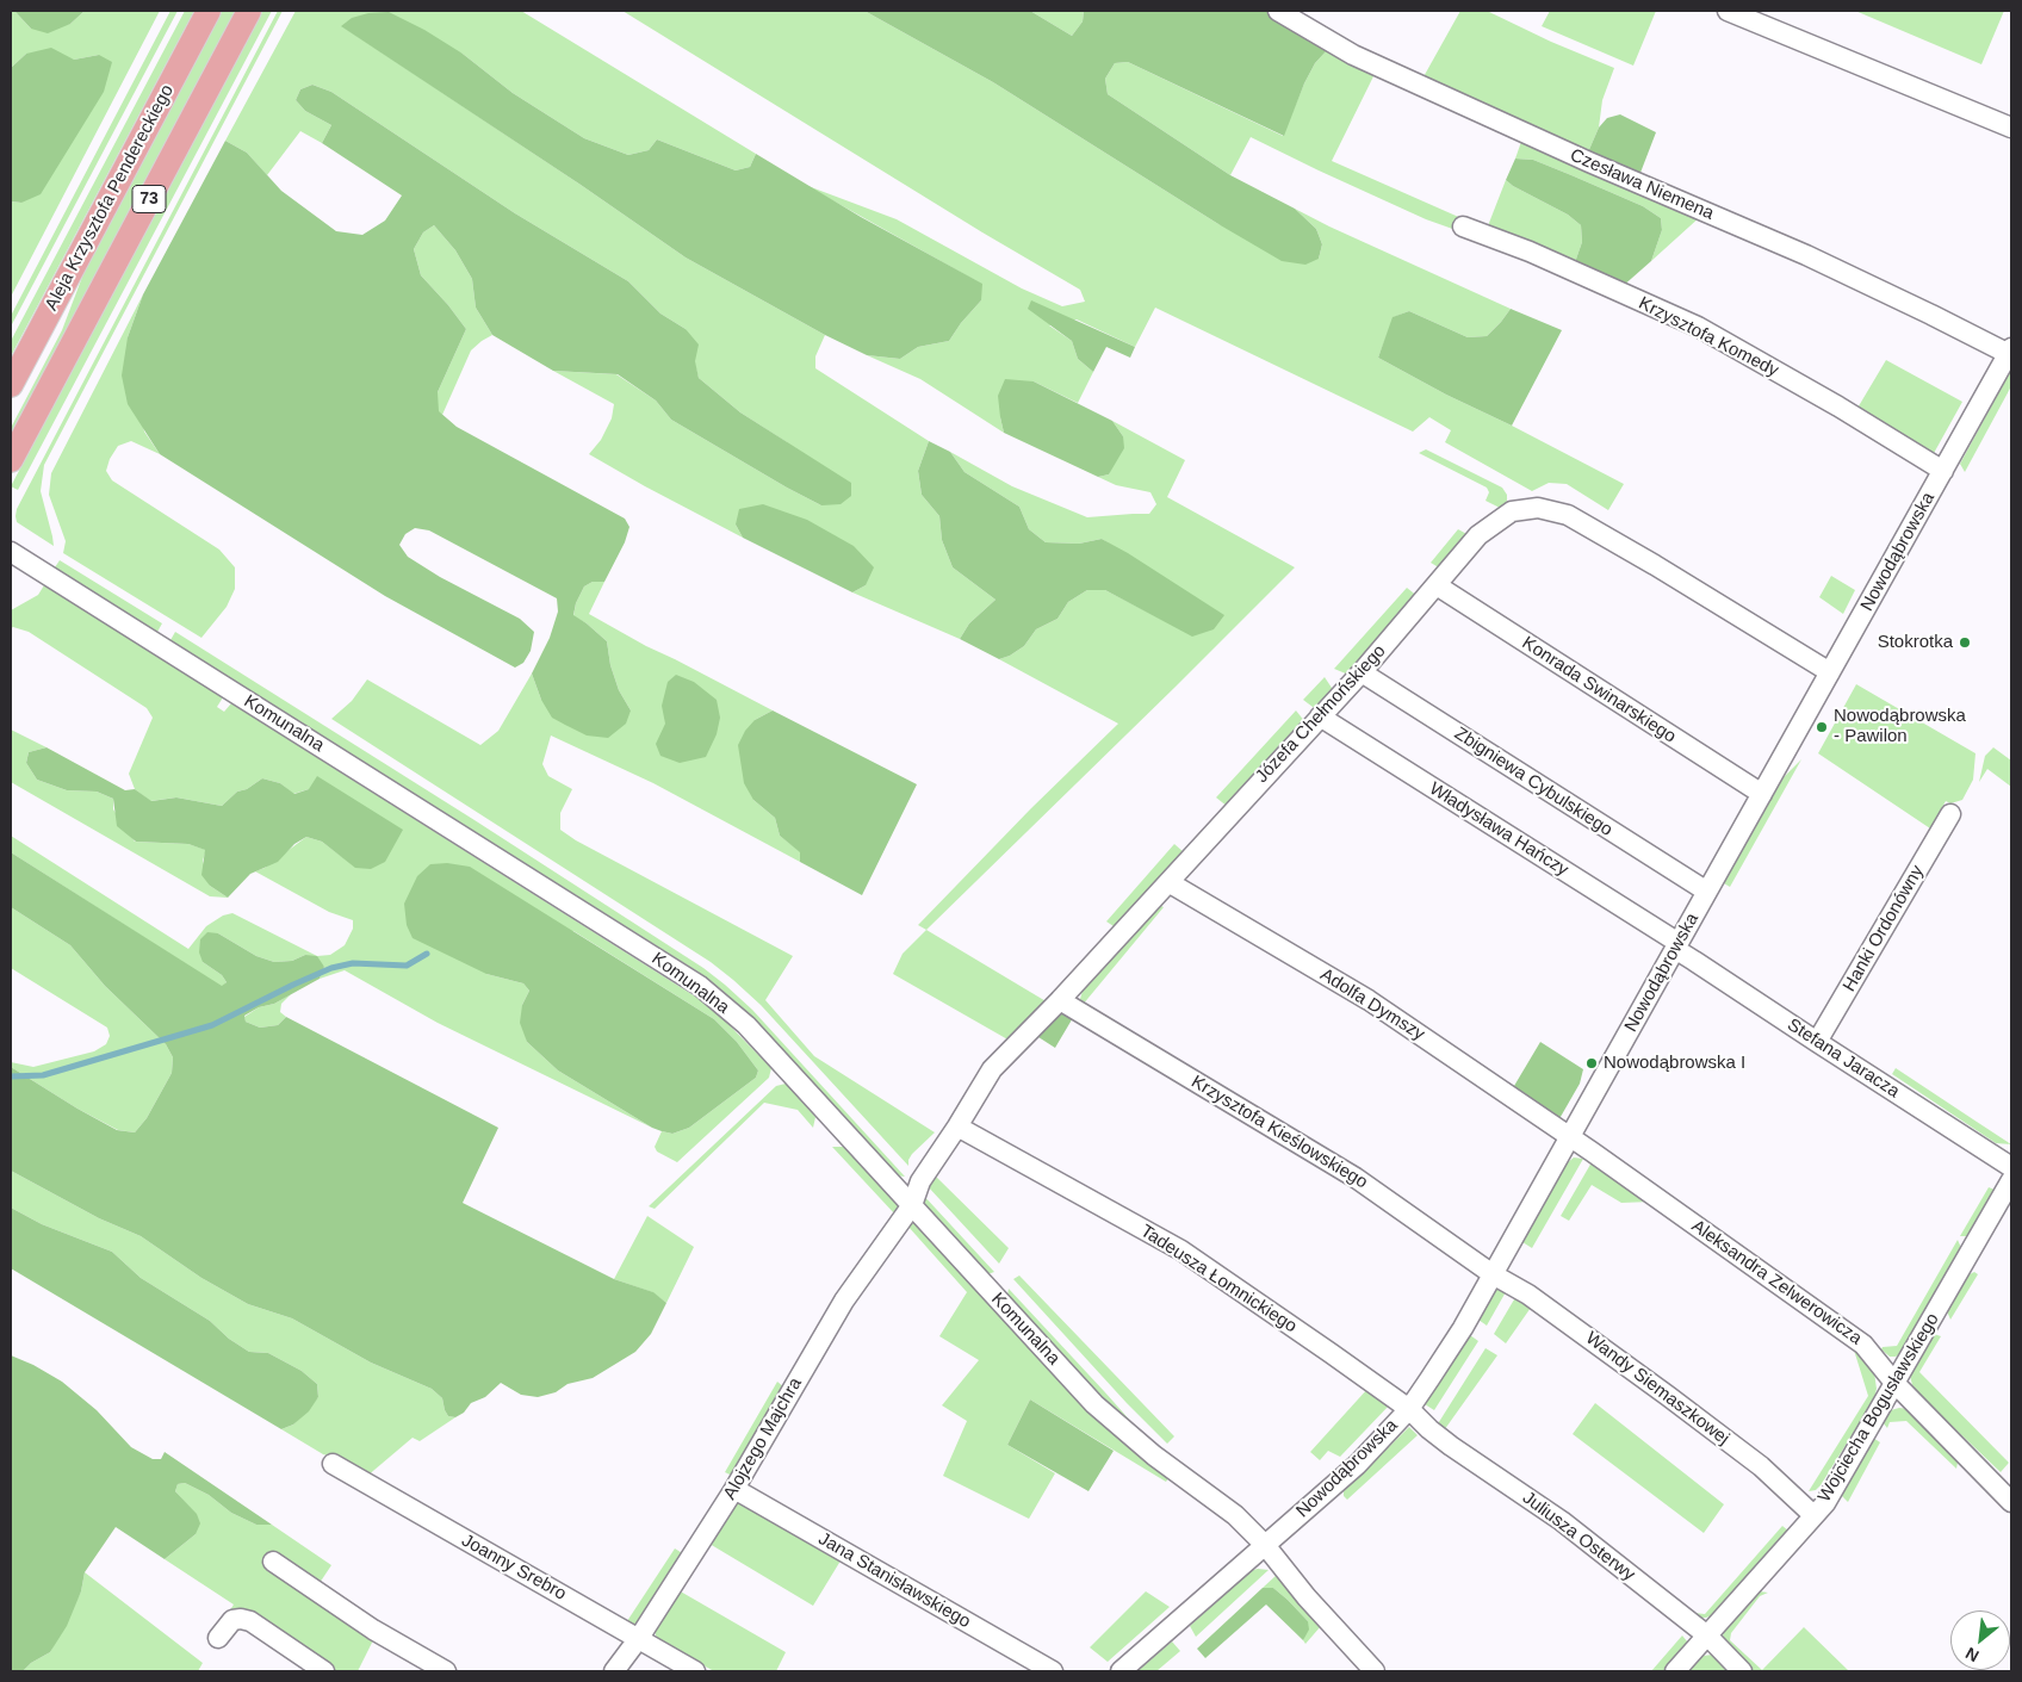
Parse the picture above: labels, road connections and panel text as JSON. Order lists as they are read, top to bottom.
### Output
{
  "streets": {
    "main road": ["Aleja Krzysztofa Pendereckiego", "73"],
    "street": [
      "Czesława Niemena",
      "Krzysztofa Komedy",
      "Nowodąbrowska",
      "Konrada Swinarskiego",
      "Józefa Chełmońskiego",
      "Komunalna",
      "Zbigniewa Cybulskiego",
      "Władysława Hańczy",
      "Hanki Ordonówny",
      "Adolfa Dymszy",
      "Stefana Jaracza",
      "Krzysztofa Kieślowskiego",
      "Tadeusza Łomnickiego",
      "Aleksandra Zelwerowicza",
      "Wandy Siemaszkowej",
      "Wojciecha Bogusławskiego",
      "Alojzego Majchra",
      "Juliusza Osterwy",
      "Joanny Srebro",
      "Jana Stanisławskiego"
    ]
  },
  "crossings": [
    ["Czesława Niemena", "Nowodąbrowska"],
    ["Krzysztofa Komedy", "Nowodąbrowska"],
    ["Nowodąbrowska", "Konrada Swinarskiego"],
    ["Nowodąbrowska", "Józefa Chełmońskiego"],
    ["Nowodąbrowska", "Komunalna"],
    ["Nowodąbrowska", "Zbigniewa Cybulskiego"],
    ["Nowodąbrowska", "Władysława Hańczy"],
    ["Nowodąbrowska", "Adolfa Dymszy"],
    ["Nowodąbrowska", "Stefana Jaracza"],
    ["Nowodąbrowska", "Krzysztofa Kieślowskiego"],
    ["Nowodąbrowska", "Tadeusza Łomnickiego"],
    ["Nowodąbrowska", "Aleksandra Zelwerowicza"],
    ["Nowodąbrowska", "Wandy Siemaszkowej"],
    ["Nowodąbrowska", "Juliusza Osterwy"],
    ["Konrada Swinarskiego", "Józefa Chełmońskiego"],
    ["Józefa Chełmońskiego", "Komunalna"],
    ["Józefa Chełmońskiego", "Zbigniewa Cybulskiego"],
    ["Józefa Chełmońskiego", "Władysława Hańczy"],
    ["Józefa Chełmońskiego", "Adolfa Dymszy"],
    ["Józefa Chełmońskiego", "Krzysztofa Kieślowskiego"],
    ["Józefa Chełmońskiego", "Tadeusza Łomnickiego"],
    ["Józefa Chełmońskiego", "Alojzego Majchra"],
    ["Komunalna", "Alojzego Majchra"],
    ["Władysława Hańczy", "Stefana Jaracza"],
    ["Hanki Ordonówny", "Stefana Jaracza"],
    ["Adolfa Dymszy", "Aleksandra Zelwerowicza"],
    ["Krzysztofa Kieślowskiego", "Wandy Siemaszkowej"],
    ["Tadeusza Łomnickiego", "Juliusza Osterwy"],
    ["Aleksandra Zelwerowicza", "Wojciecha Bogusławskiego"],
    ["Wandy Siemaszkowej", "Wojciecha Bogusławskiego"],
    ["Wojciecha Bogusławskiego", "Juliusza Osterwy"],
    ["Alojzego Majchra", "Joanny Srebro"],
    ["Alojzego Majchra", "Jana Stanisławskiego"]
  ],
  "places": ["Stokrotka", "Nowodąbrowska - Pawilon", "Nowodąbrowska I"],
  "north": "bottom left"
}
